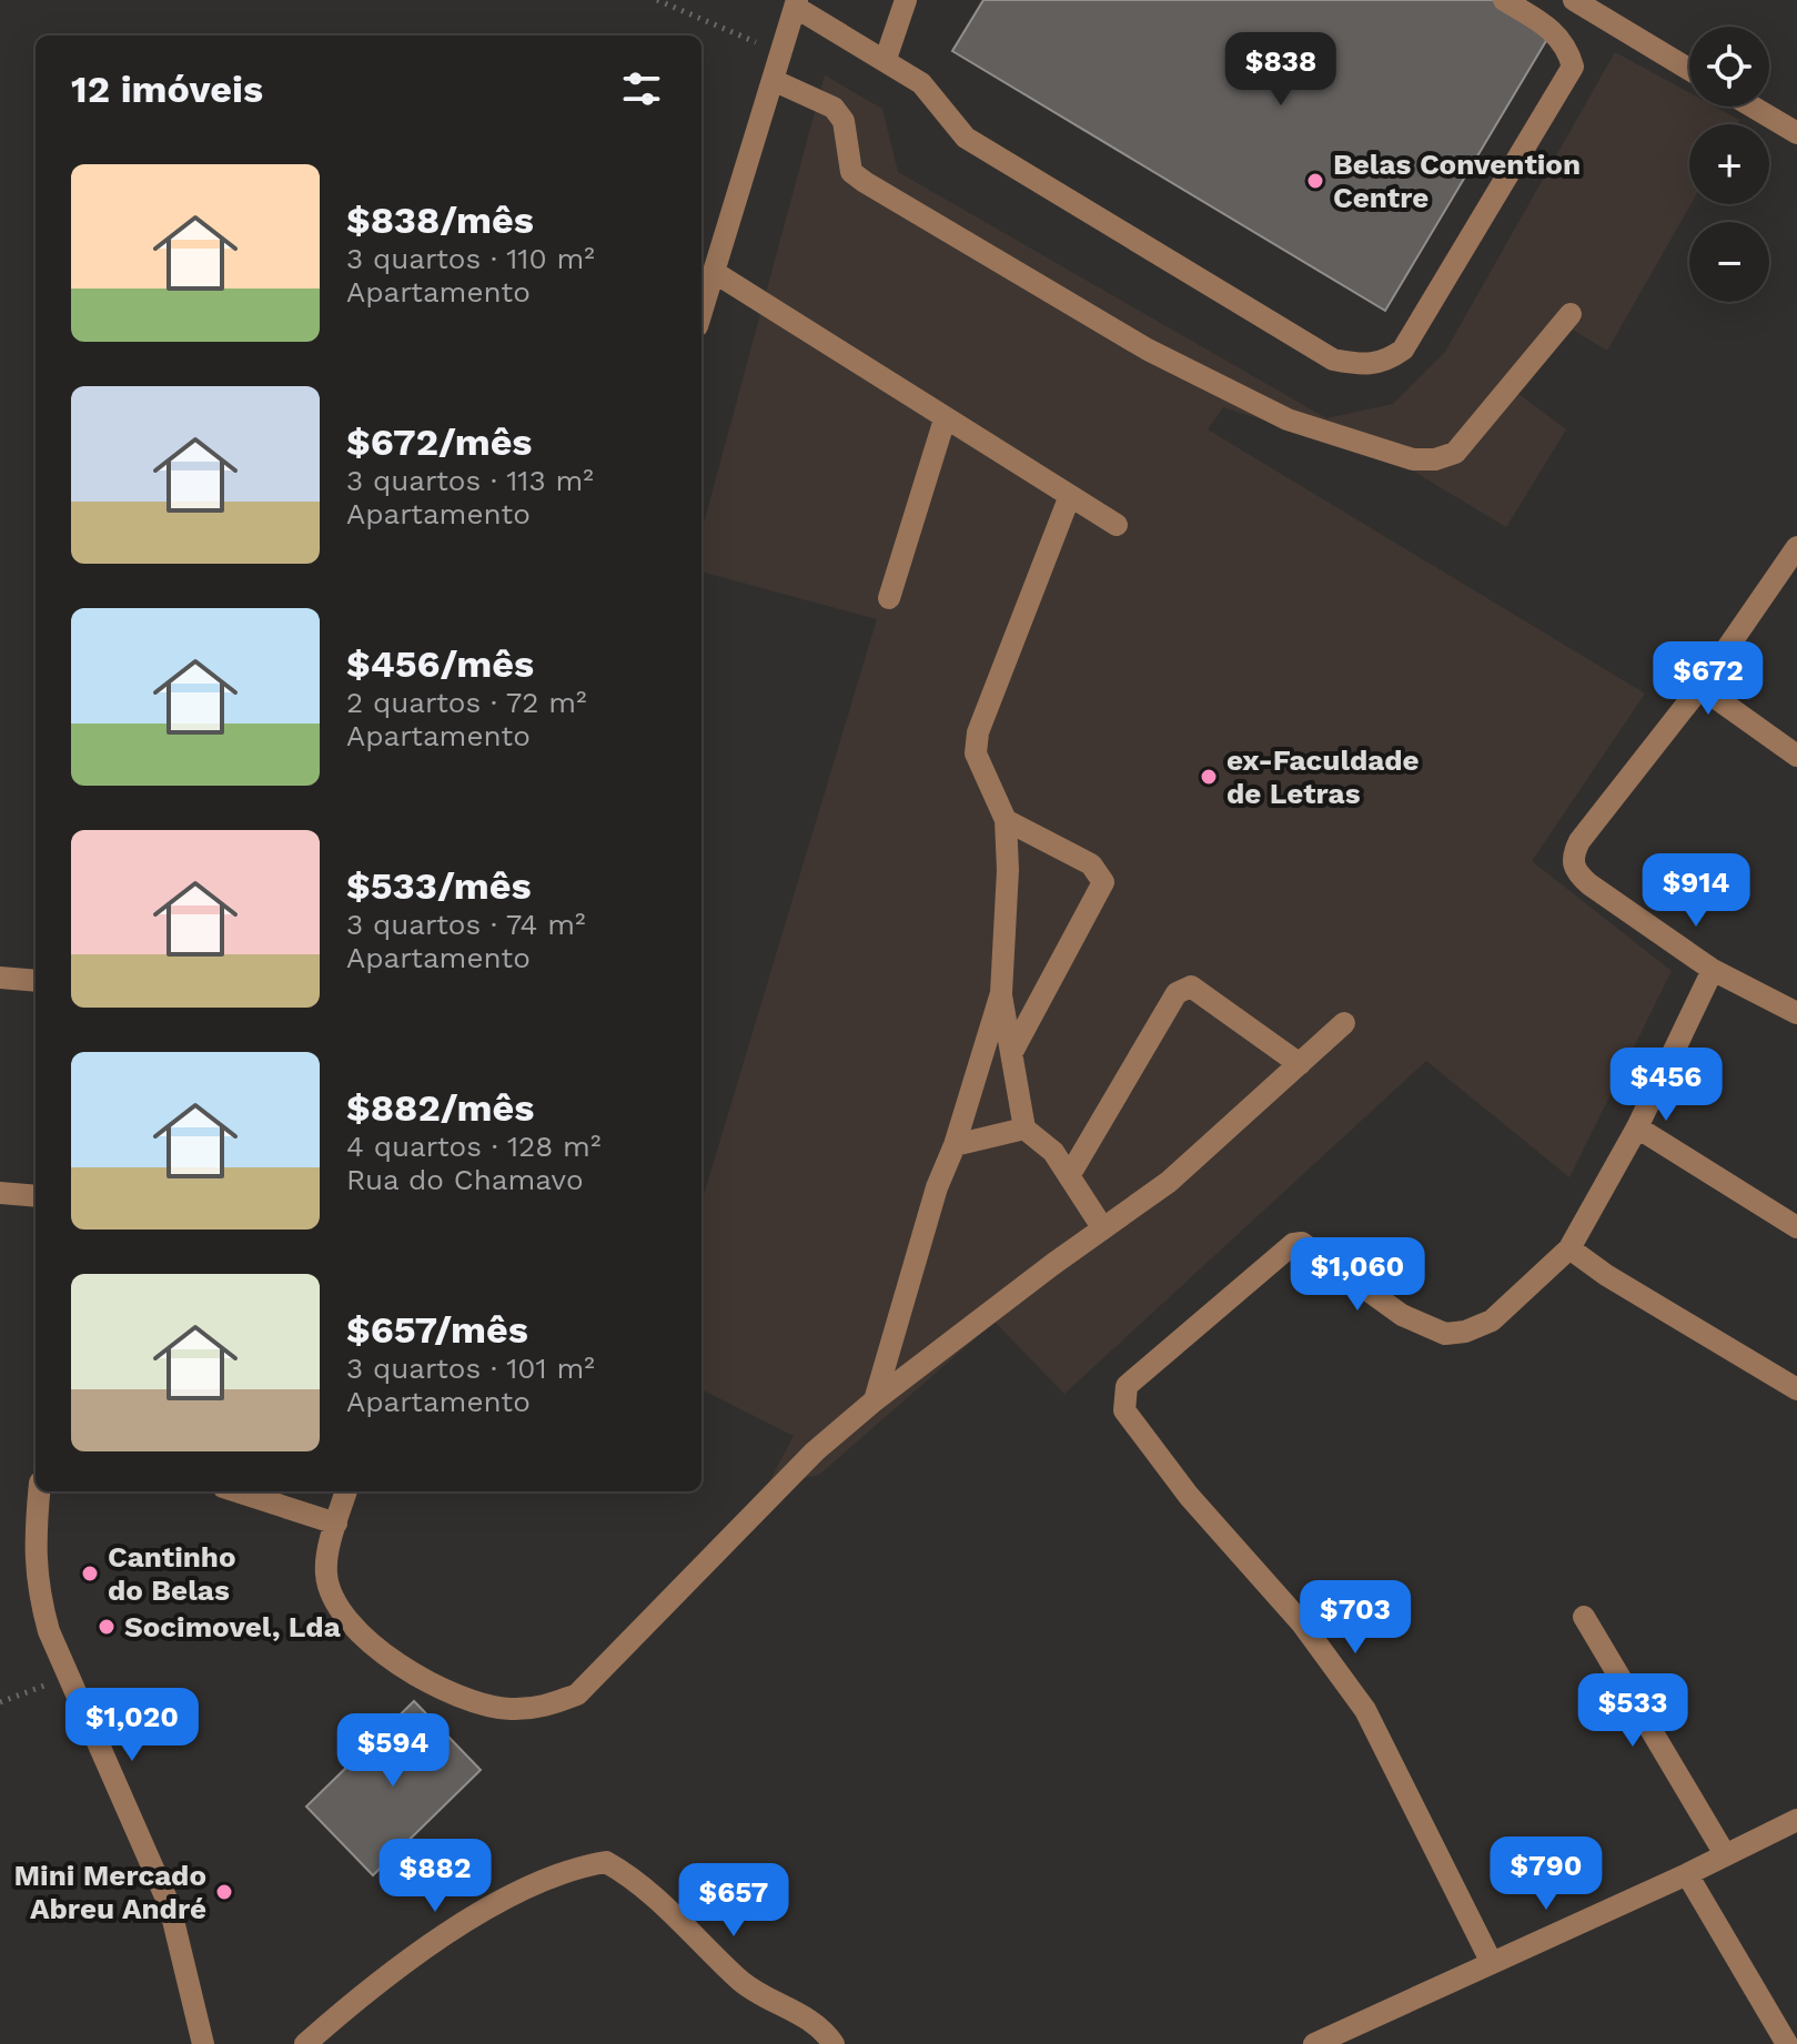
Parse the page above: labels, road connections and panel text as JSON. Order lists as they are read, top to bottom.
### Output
{
  "places": [
    "Belas Convention Centre",
    "ex-Faculdade de Letras",
    "Cantinho do Belas",
    "Socimovel, Lda",
    "Mini Mercado Abreu André"
  ],
  "page": {
    "map_buttons": ["+", "−"],
    "price": [
      "$838",
      "$672",
      "$914",
      "$456",
      "$1,060",
      "$703",
      "$533",
      "$1,020",
      "$594",
      "$790",
      "$882",
      "$657"
    ],
    "heading": "12 imóveis",
    "list": [
      {
        "name": "$838/mês",
        "note": "3 quartos · 110 m² · Apartamento"
      },
      {
        "name": "$672/mês",
        "note": "3 quartos · 113 m² · Apartamento"
      },
      {
        "name": "$456/mês",
        "note": "2 quartos · 72 m² · Apartamento"
      },
      {
        "name": "$533/mês",
        "note": "3 quartos · 74 m² · Apartamento"
      },
      {
        "name": "$882/mês",
        "note": "4 quartos · 128 m² · Rua do Chamavo"
      },
      {
        "name": "$657/mês",
        "note": "3 quartos · 101 m² · Apartamento"
      }
    ]
  }
}
